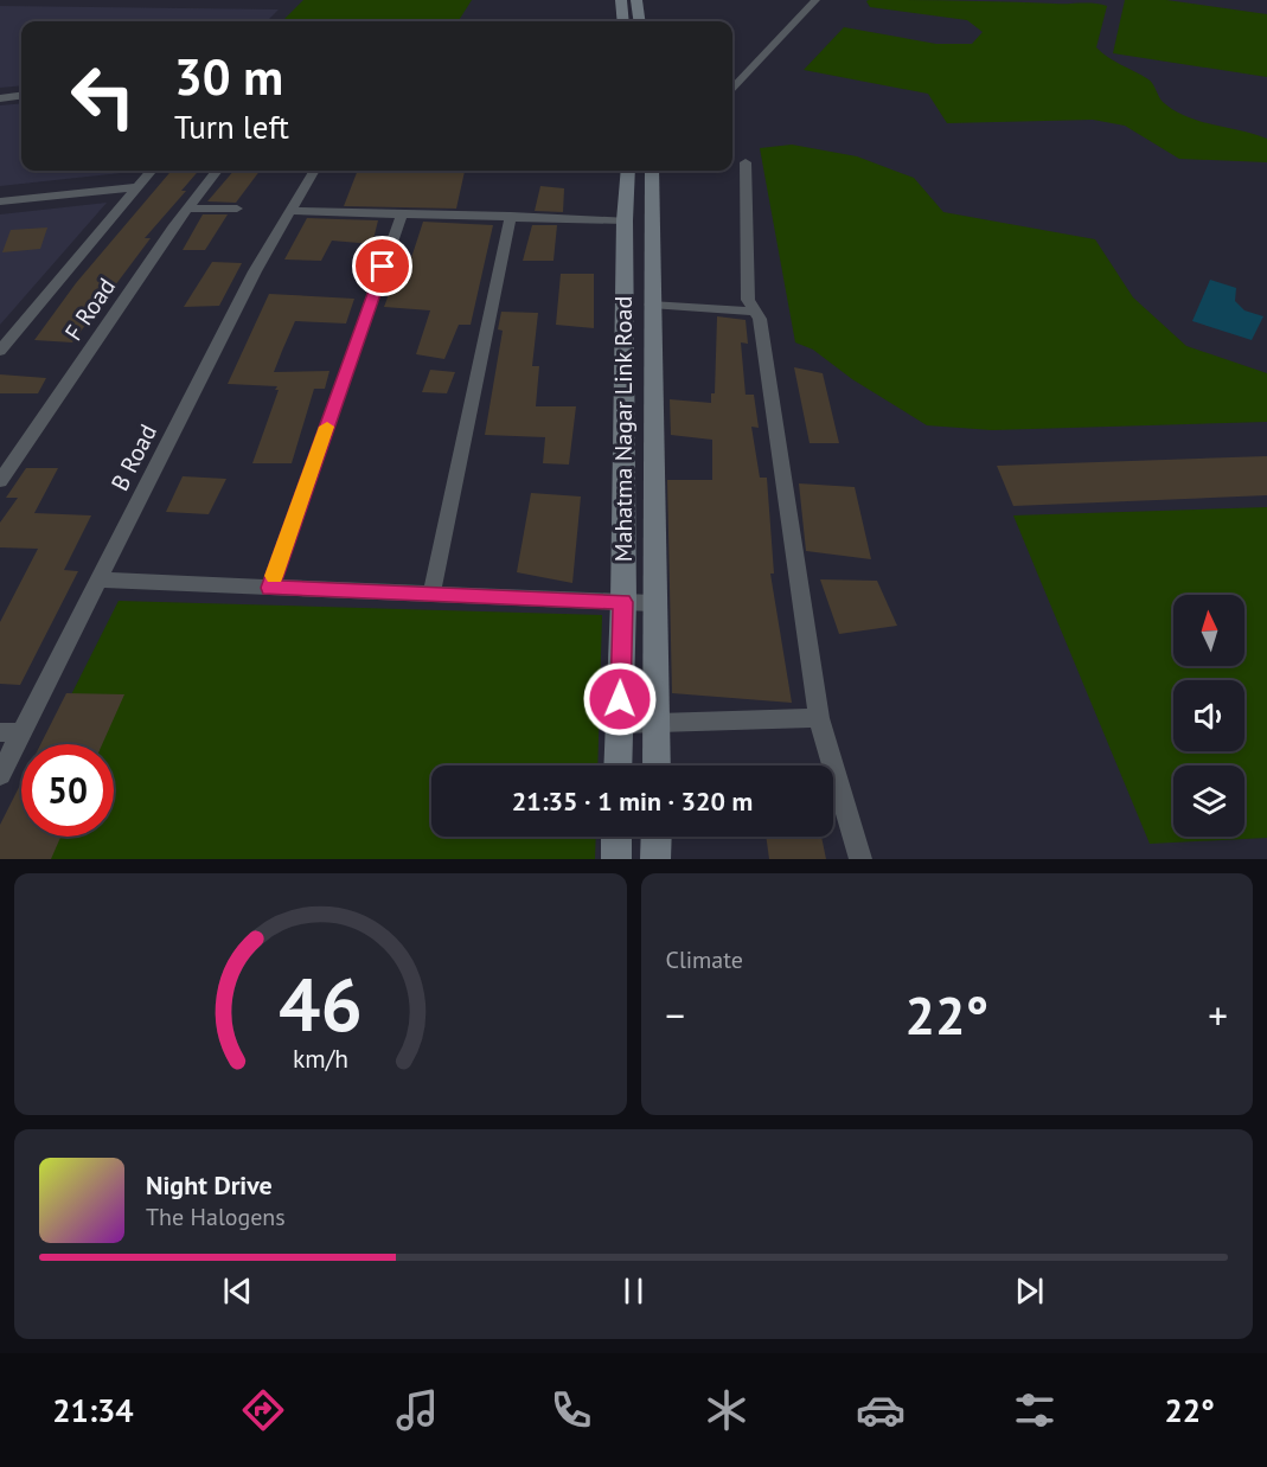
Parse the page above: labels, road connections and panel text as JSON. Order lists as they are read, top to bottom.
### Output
{
  "streets": {
    "main road": ["Mahatma Nagar Link Road"],
    "street": ["F Road", "B Road"]
  },
  "north": "top",
  "page": {
    "turn": ["30 m", "Turn left"],
    "limit": "50",
    "trip": "21:35 · 1 min · 320 m",
    "tile": "Climate",
    "heat": ["−", "22°", "+"],
    "song": ["Night Drive", "The Halogens"],
    "tabs": ["21:34", "22°"],
    "gauge": ["46", "km/h"]
  }
}
